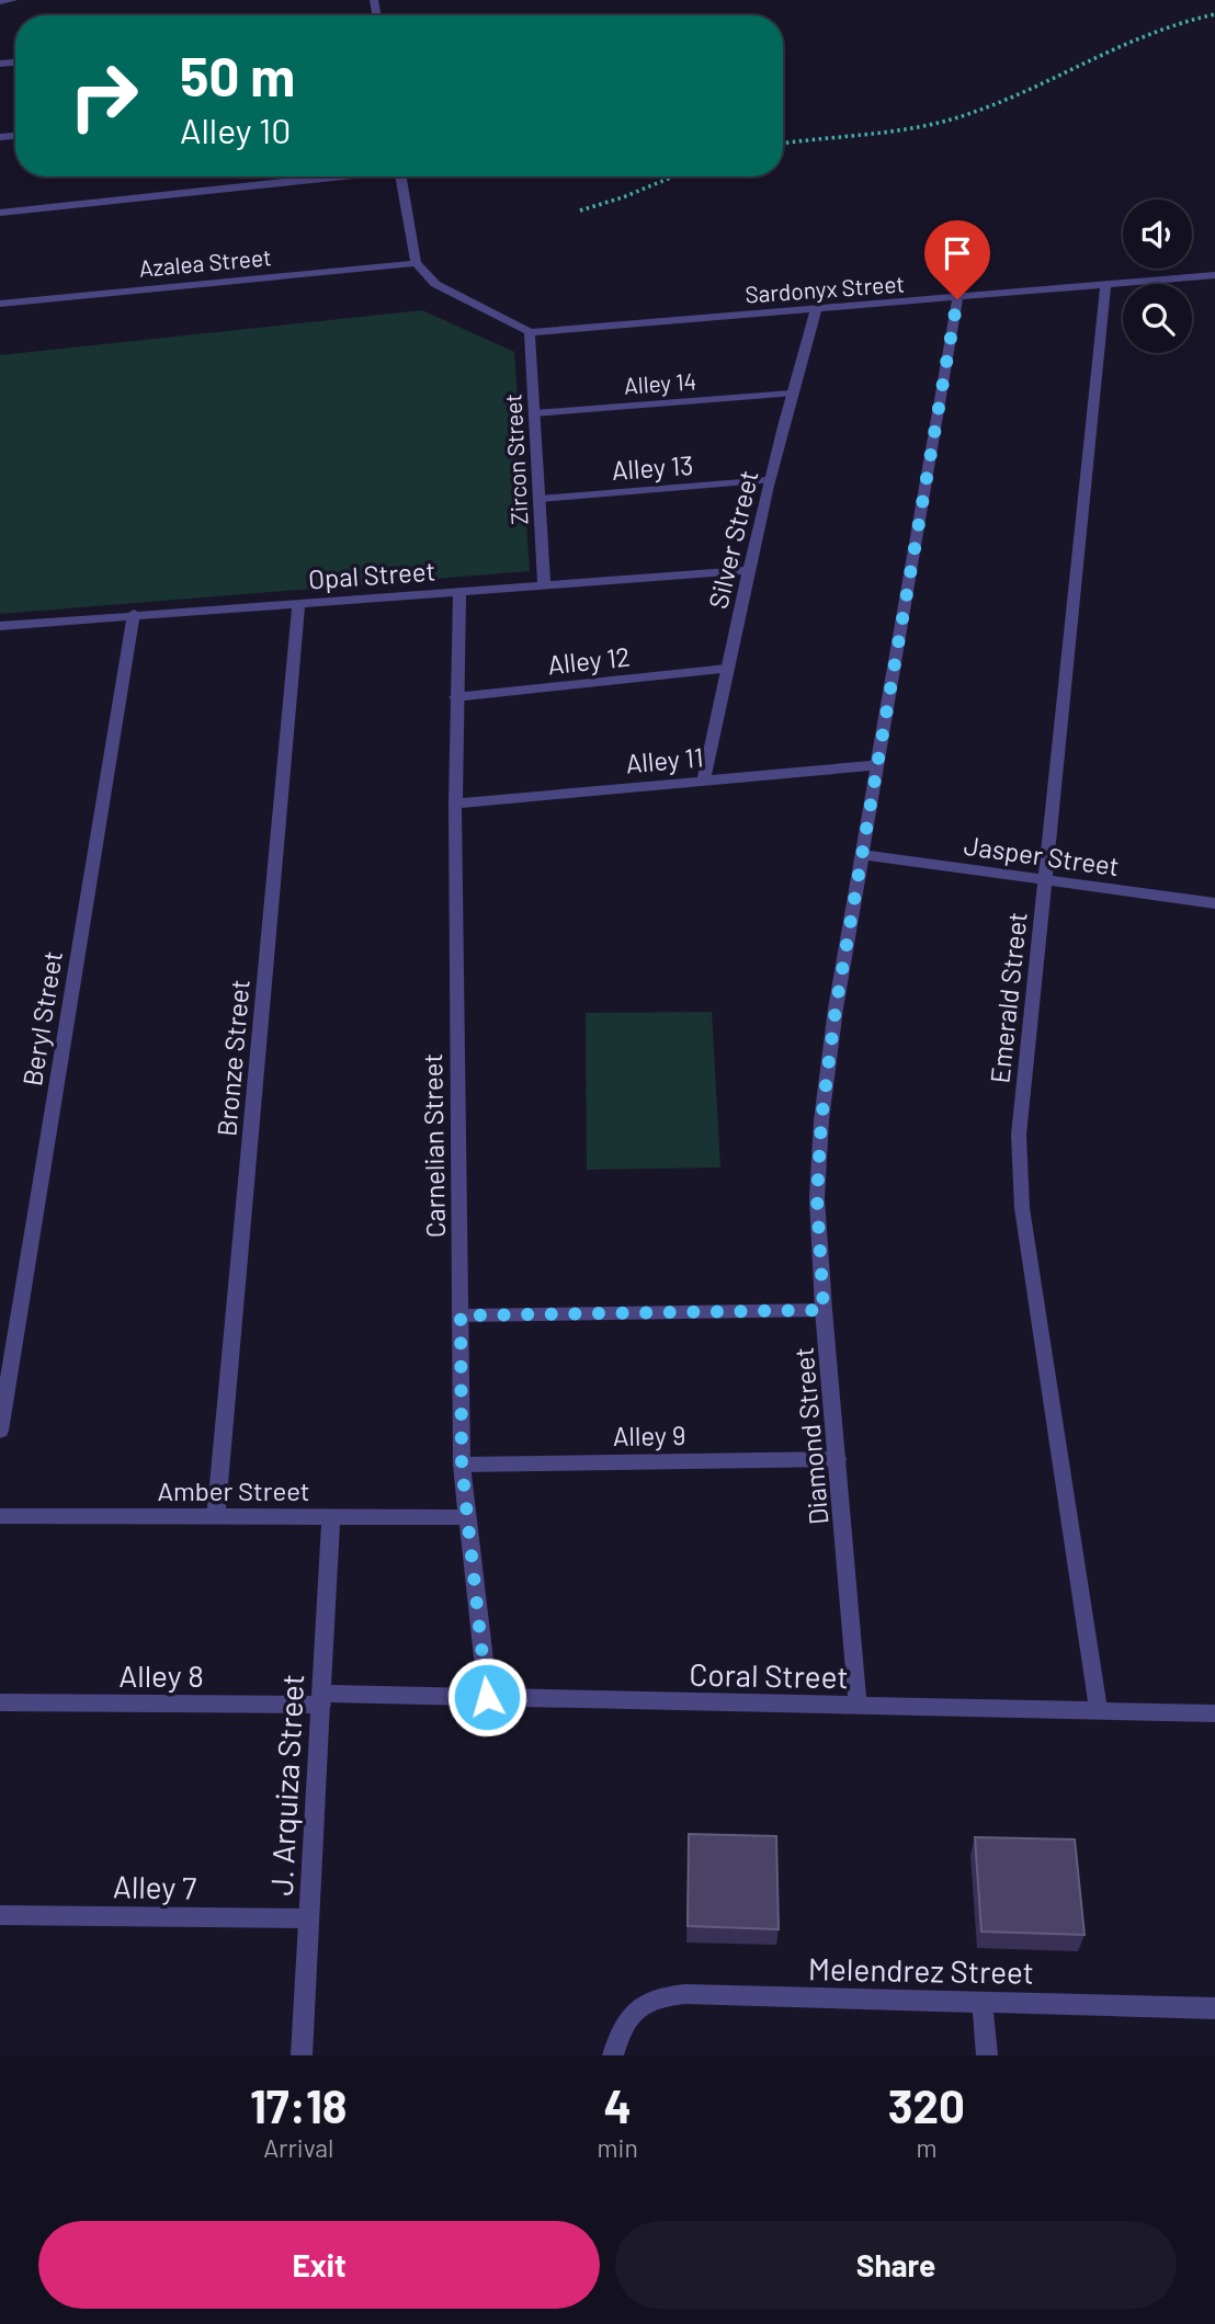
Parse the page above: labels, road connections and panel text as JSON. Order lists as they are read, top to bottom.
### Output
{
  "streets": {
    "street": [
      "Azalea Street",
      "Sardonyx Street",
      "Alley 14",
      "Zircon Street",
      "Alley 13",
      "Silver Street",
      "Opal Street",
      "Alley 12",
      "Alley 11",
      "Jasper Street",
      "Emerald Street",
      "Beryl Street",
      "Bronze Street",
      "Carnelian Street",
      "Alley 9",
      "Diamond Street",
      "Amber Street",
      "Alley 8",
      "Coral Street",
      "J. Arquiza Street",
      "Alley 7",
      "Melendrez Street"
    ]
  },
  "crossings": [
    ["Sardonyx Street", "Zircon Street"],
    ["Sardonyx Street", "Silver Street"],
    ["Sardonyx Street", "Emerald Street"],
    ["Sardonyx Street", "Diamond Street"],
    ["Alley 14", "Zircon Street"],
    ["Alley 14", "Silver Street"],
    ["Zircon Street", "Alley 13"],
    ["Zircon Street", "Opal Street"],
    ["Alley 13", "Silver Street"],
    ["Silver Street", "Opal Street"],
    ["Silver Street", "Alley 12"],
    ["Silver Street", "Alley 11"],
    ["Opal Street", "Beryl Street"],
    ["Opal Street", "Bronze Street"],
    ["Opal Street", "Carnelian Street"],
    ["Alley 12", "Carnelian Street"],
    ["Alley 11", "Carnelian Street"],
    ["Alley 11", "Diamond Street"],
    ["Jasper Street", "Emerald Street"],
    ["Jasper Street", "Diamond Street"],
    ["Emerald Street", "Coral Street"],
    ["Bronze Street", "Amber Street"],
    ["Carnelian Street", "Alley 9"],
    ["Carnelian Street", "Amber Street"],
    ["Carnelian Street", "Coral Street"],
    ["Alley 9", "Diamond Street"],
    ["Diamond Street", "Coral Street"],
    ["Amber Street", "J. Arquiza Street"],
    ["Alley 8", "Coral Street"],
    ["Alley 8", "J. Arquiza Street"],
    ["Coral Street", "J. Arquiza Street"],
    ["J. Arquiza Street", "Alley 7"]
  ],
  "page": {
    "turn": ["50 m", "Alley 10"],
    "eta": [
      "17:18",
      "Arrival",
      "4",
      "min",
      "320",
      "m"
    ],
    "buttons": ["Exit", "Share"]
  }
}
